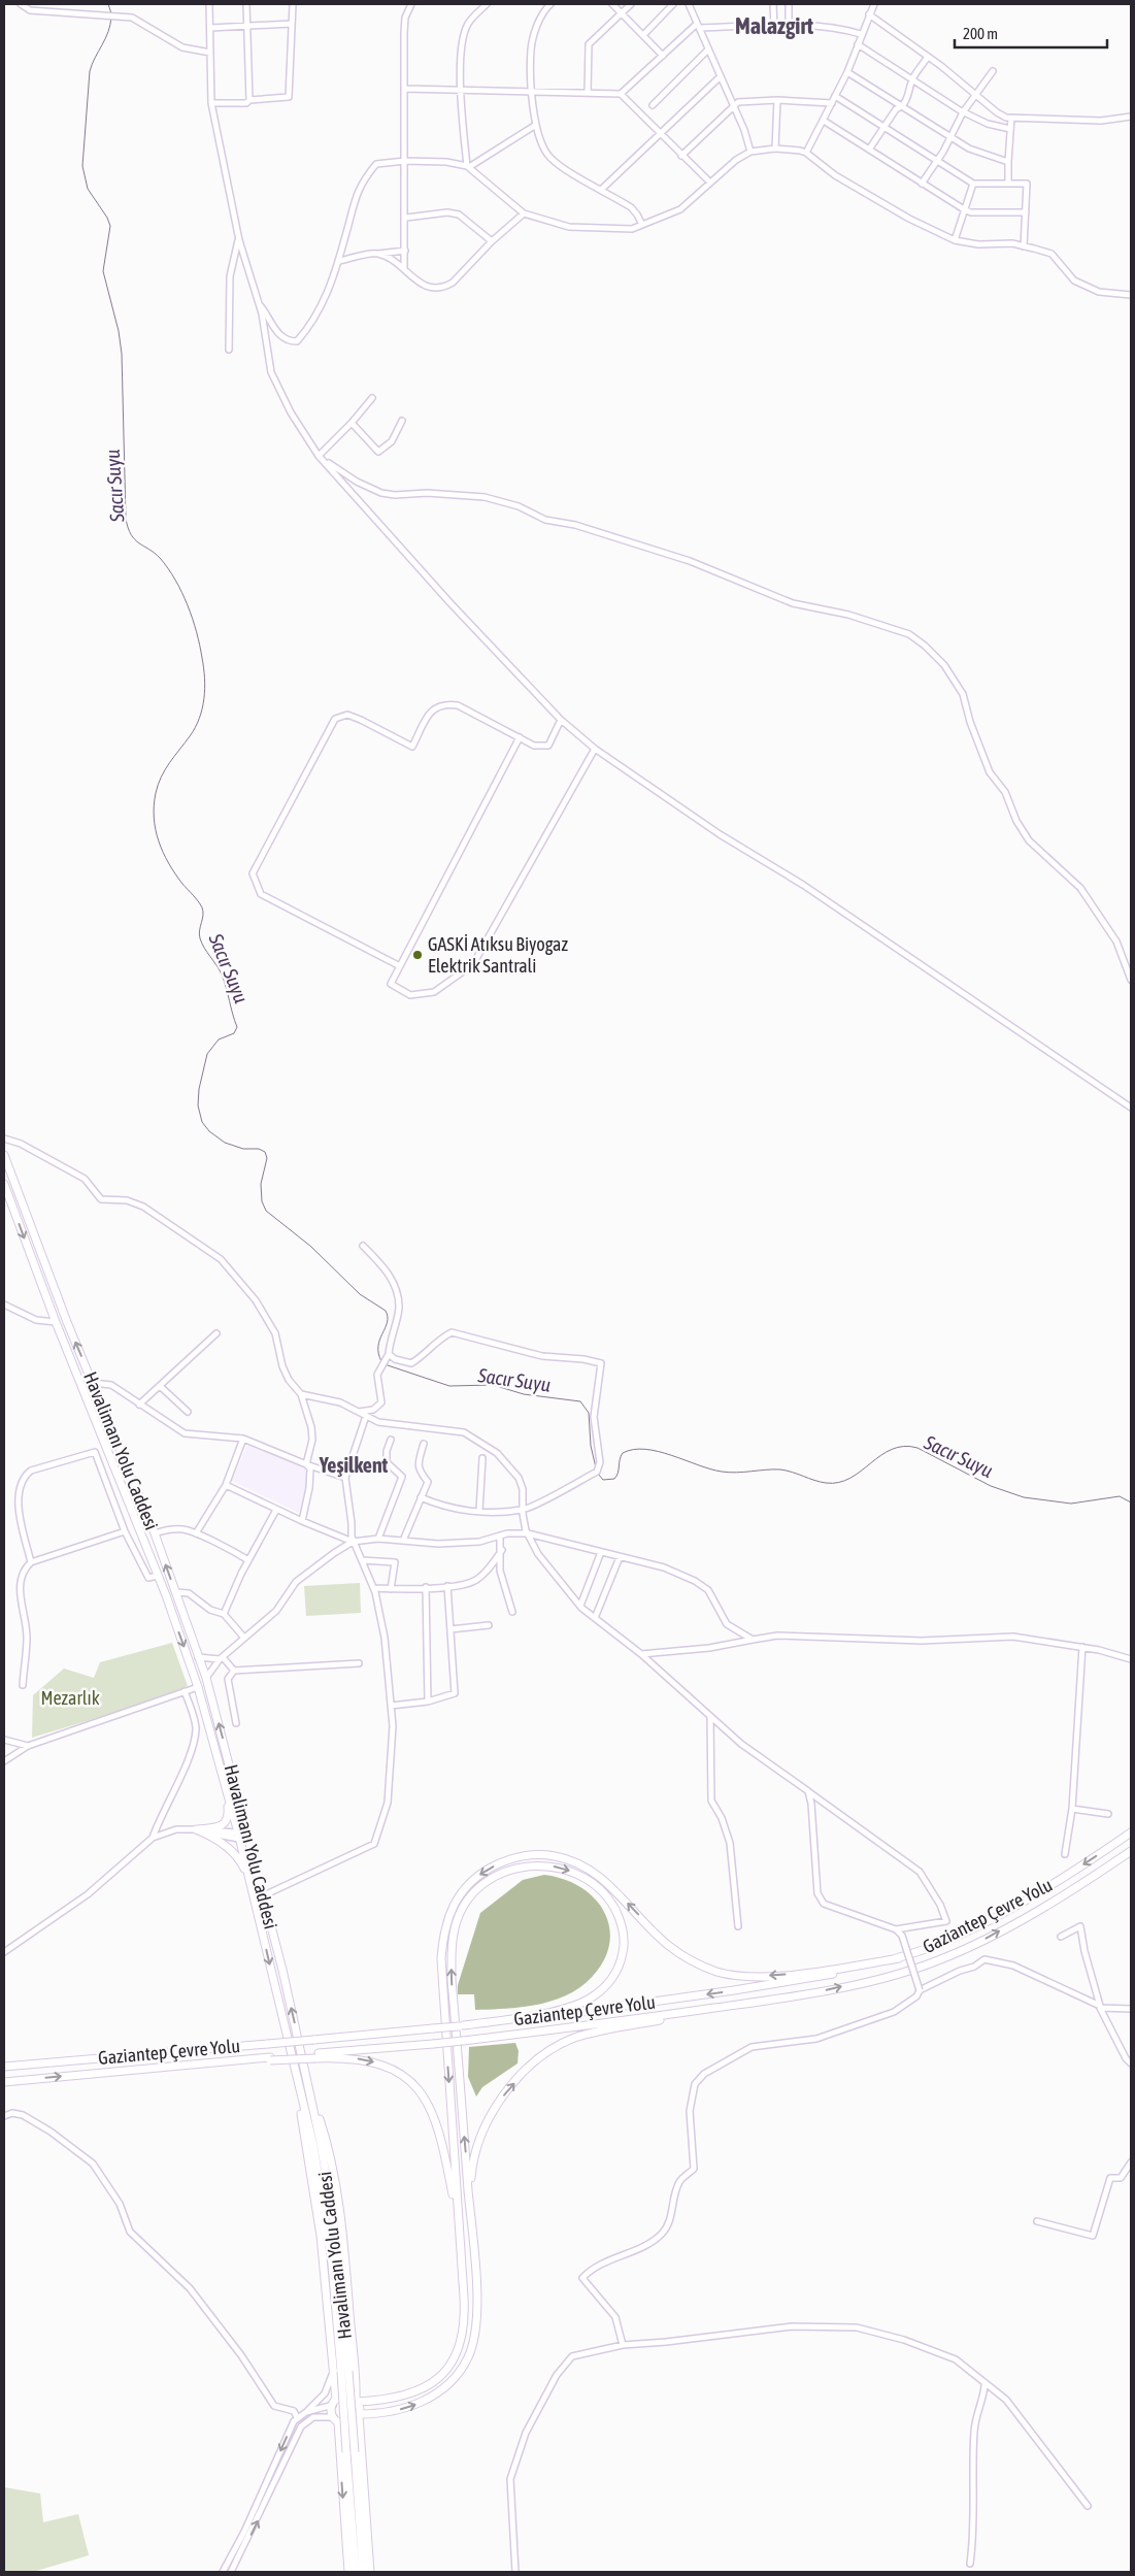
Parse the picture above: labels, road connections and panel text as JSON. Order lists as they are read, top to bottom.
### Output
{
  "streets": {
    "highway": ["Havalimanı Yolu Caddesi", "Gaziantep Çevre Yolu"]
  },
  "districts": ["Malazgirt", "Yeşilkent"],
  "water": ["Sacır Suyu"],
  "parks": ["Mezarlık"],
  "places": ["GASKİ Atıksu Biyogaz Elektrik Santrali"],
  "scale_bar": "200 m"
}
